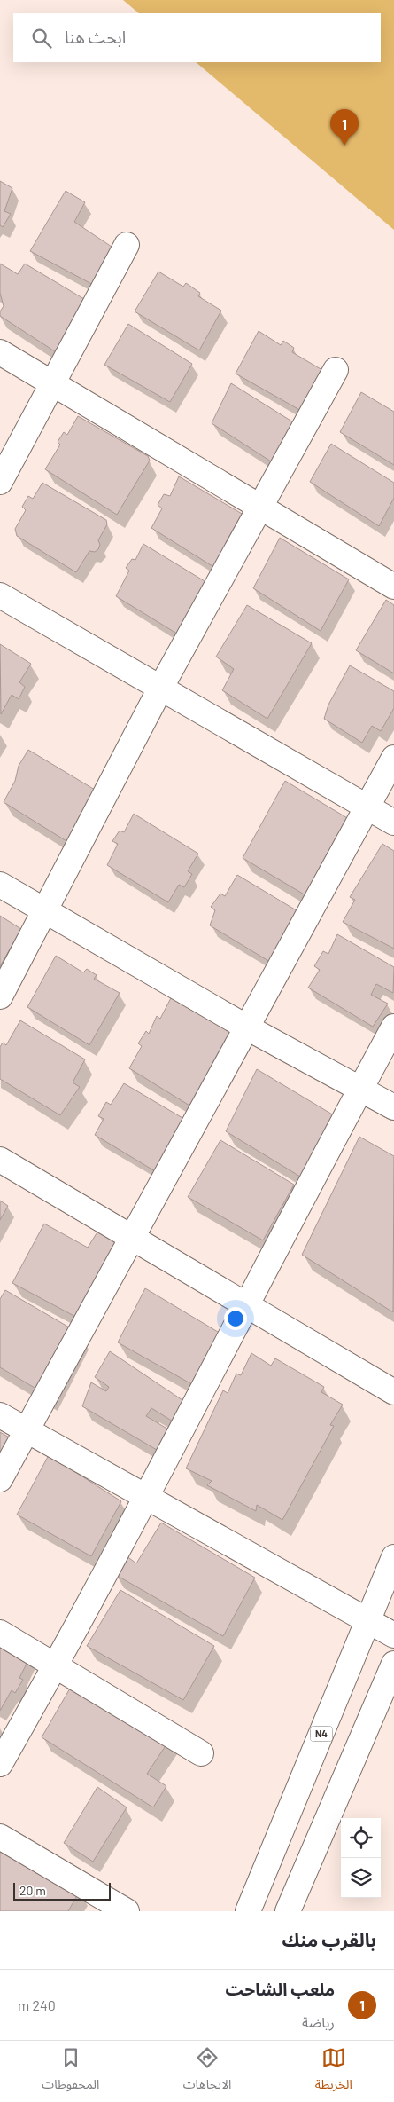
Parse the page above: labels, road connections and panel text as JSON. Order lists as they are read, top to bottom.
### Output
{
  "streets": {
    "main road": ["N4"]
  },
  "scale_bar": "20 m",
  "page": {
    "search": "ابحث هنا",
    "pins": "1",
    "scale": "20 m",
    "heading": "بالقرب منك",
    "list": [
      {
        "mark": "1",
        "name": "ملعب الشاحت",
        "note": "رياضة",
        "value": "240 m"
      }
    ],
    "nav": ["الخريطة", "الاتجاهات", "المحفوظات"]
  }
}
